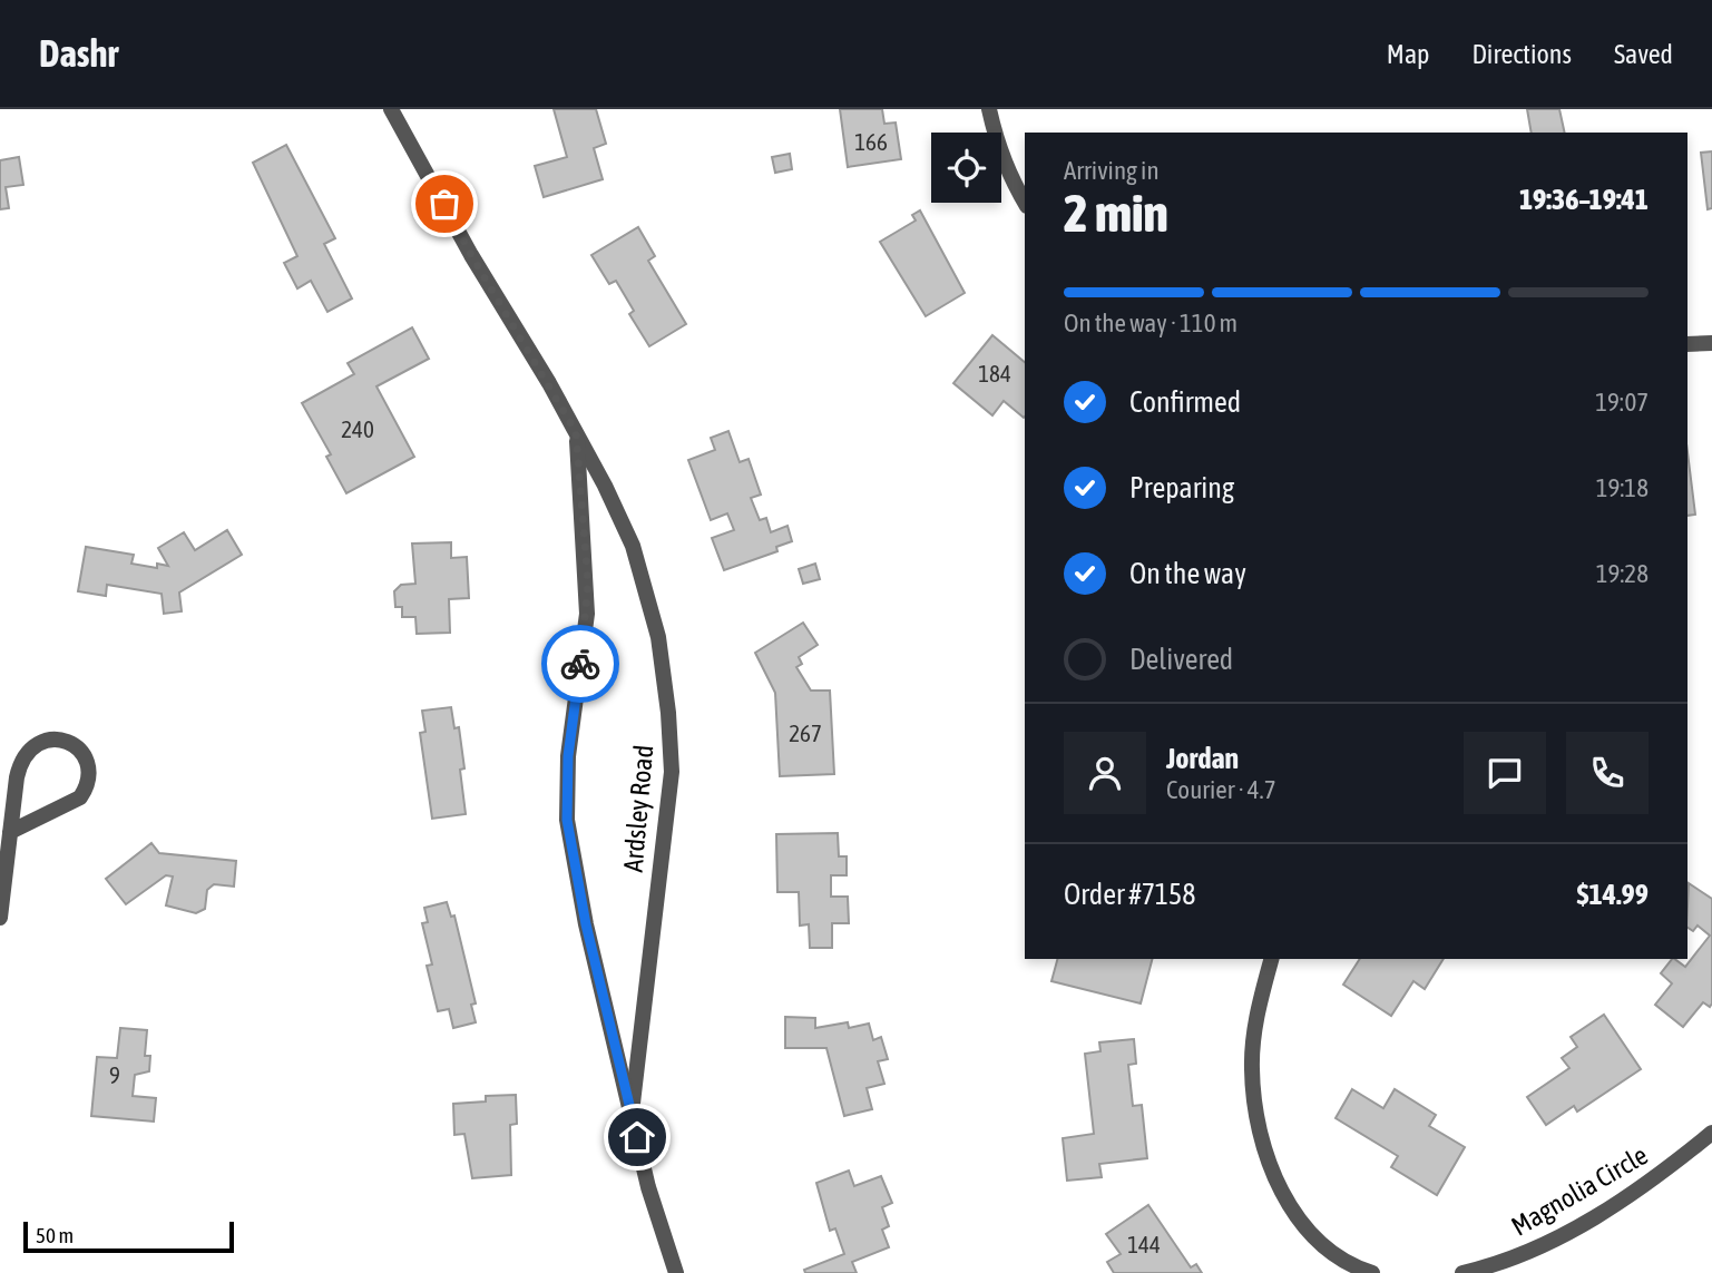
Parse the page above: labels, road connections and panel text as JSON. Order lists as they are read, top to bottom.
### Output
{
  "streets": {
    "street": ["Ardsley Road", "Magnolia Circle"]
  },
  "house_numbers": [
    "166",
    "184",
    "240",
    "267",
    "9",
    "144"
  ],
  "scale_bar": "50 m",
  "page": {
    "header": "Dashr",
    "nav": ["Map", "Directions", "Saved"],
    "heading": ["2 min", "Arriving in", "19:36–19:41"],
    "panel": [
      "Jordan",
      "Courier · 4.7",
      "Order #7158",
      "$14.99"
    ],
    "bar": "On the way · 110 m",
    "list": [
      ["Confirmed", "19:07"],
      ["Preparing", "19:18"],
      ["On the way", "19:28"],
      "Delivered"
    ],
    "scale": "50 m"
  }
}
